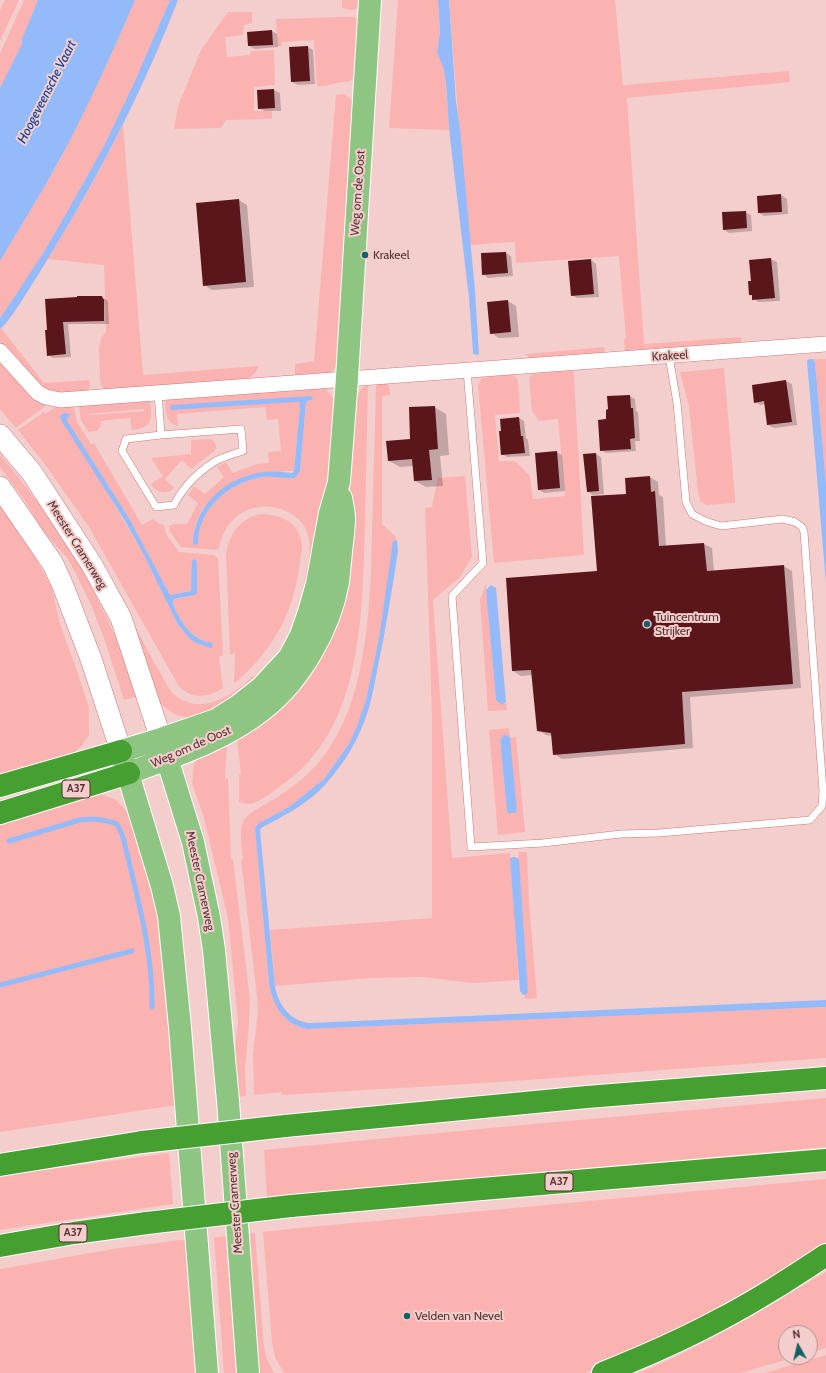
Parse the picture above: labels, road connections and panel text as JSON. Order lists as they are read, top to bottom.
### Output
{
  "streets": {
    "highway": ["A37"],
    "main road": ["Weg om de Oost", "Meester Cramerweg"],
    "street": ["Krakeel"]
  },
  "crossings": [
    ["Weg om de Oost", "Krakeel"],
    ["Weg om de Oost", "Meester Cramerweg"],
    ["Weg om de Oost", "A37"]
  ],
  "water": ["Hoogeveensche Vaart"],
  "places": ["Krakeel", "Tuincentrum Strijker", "Velden van Nevel"],
  "north": "top"
}
